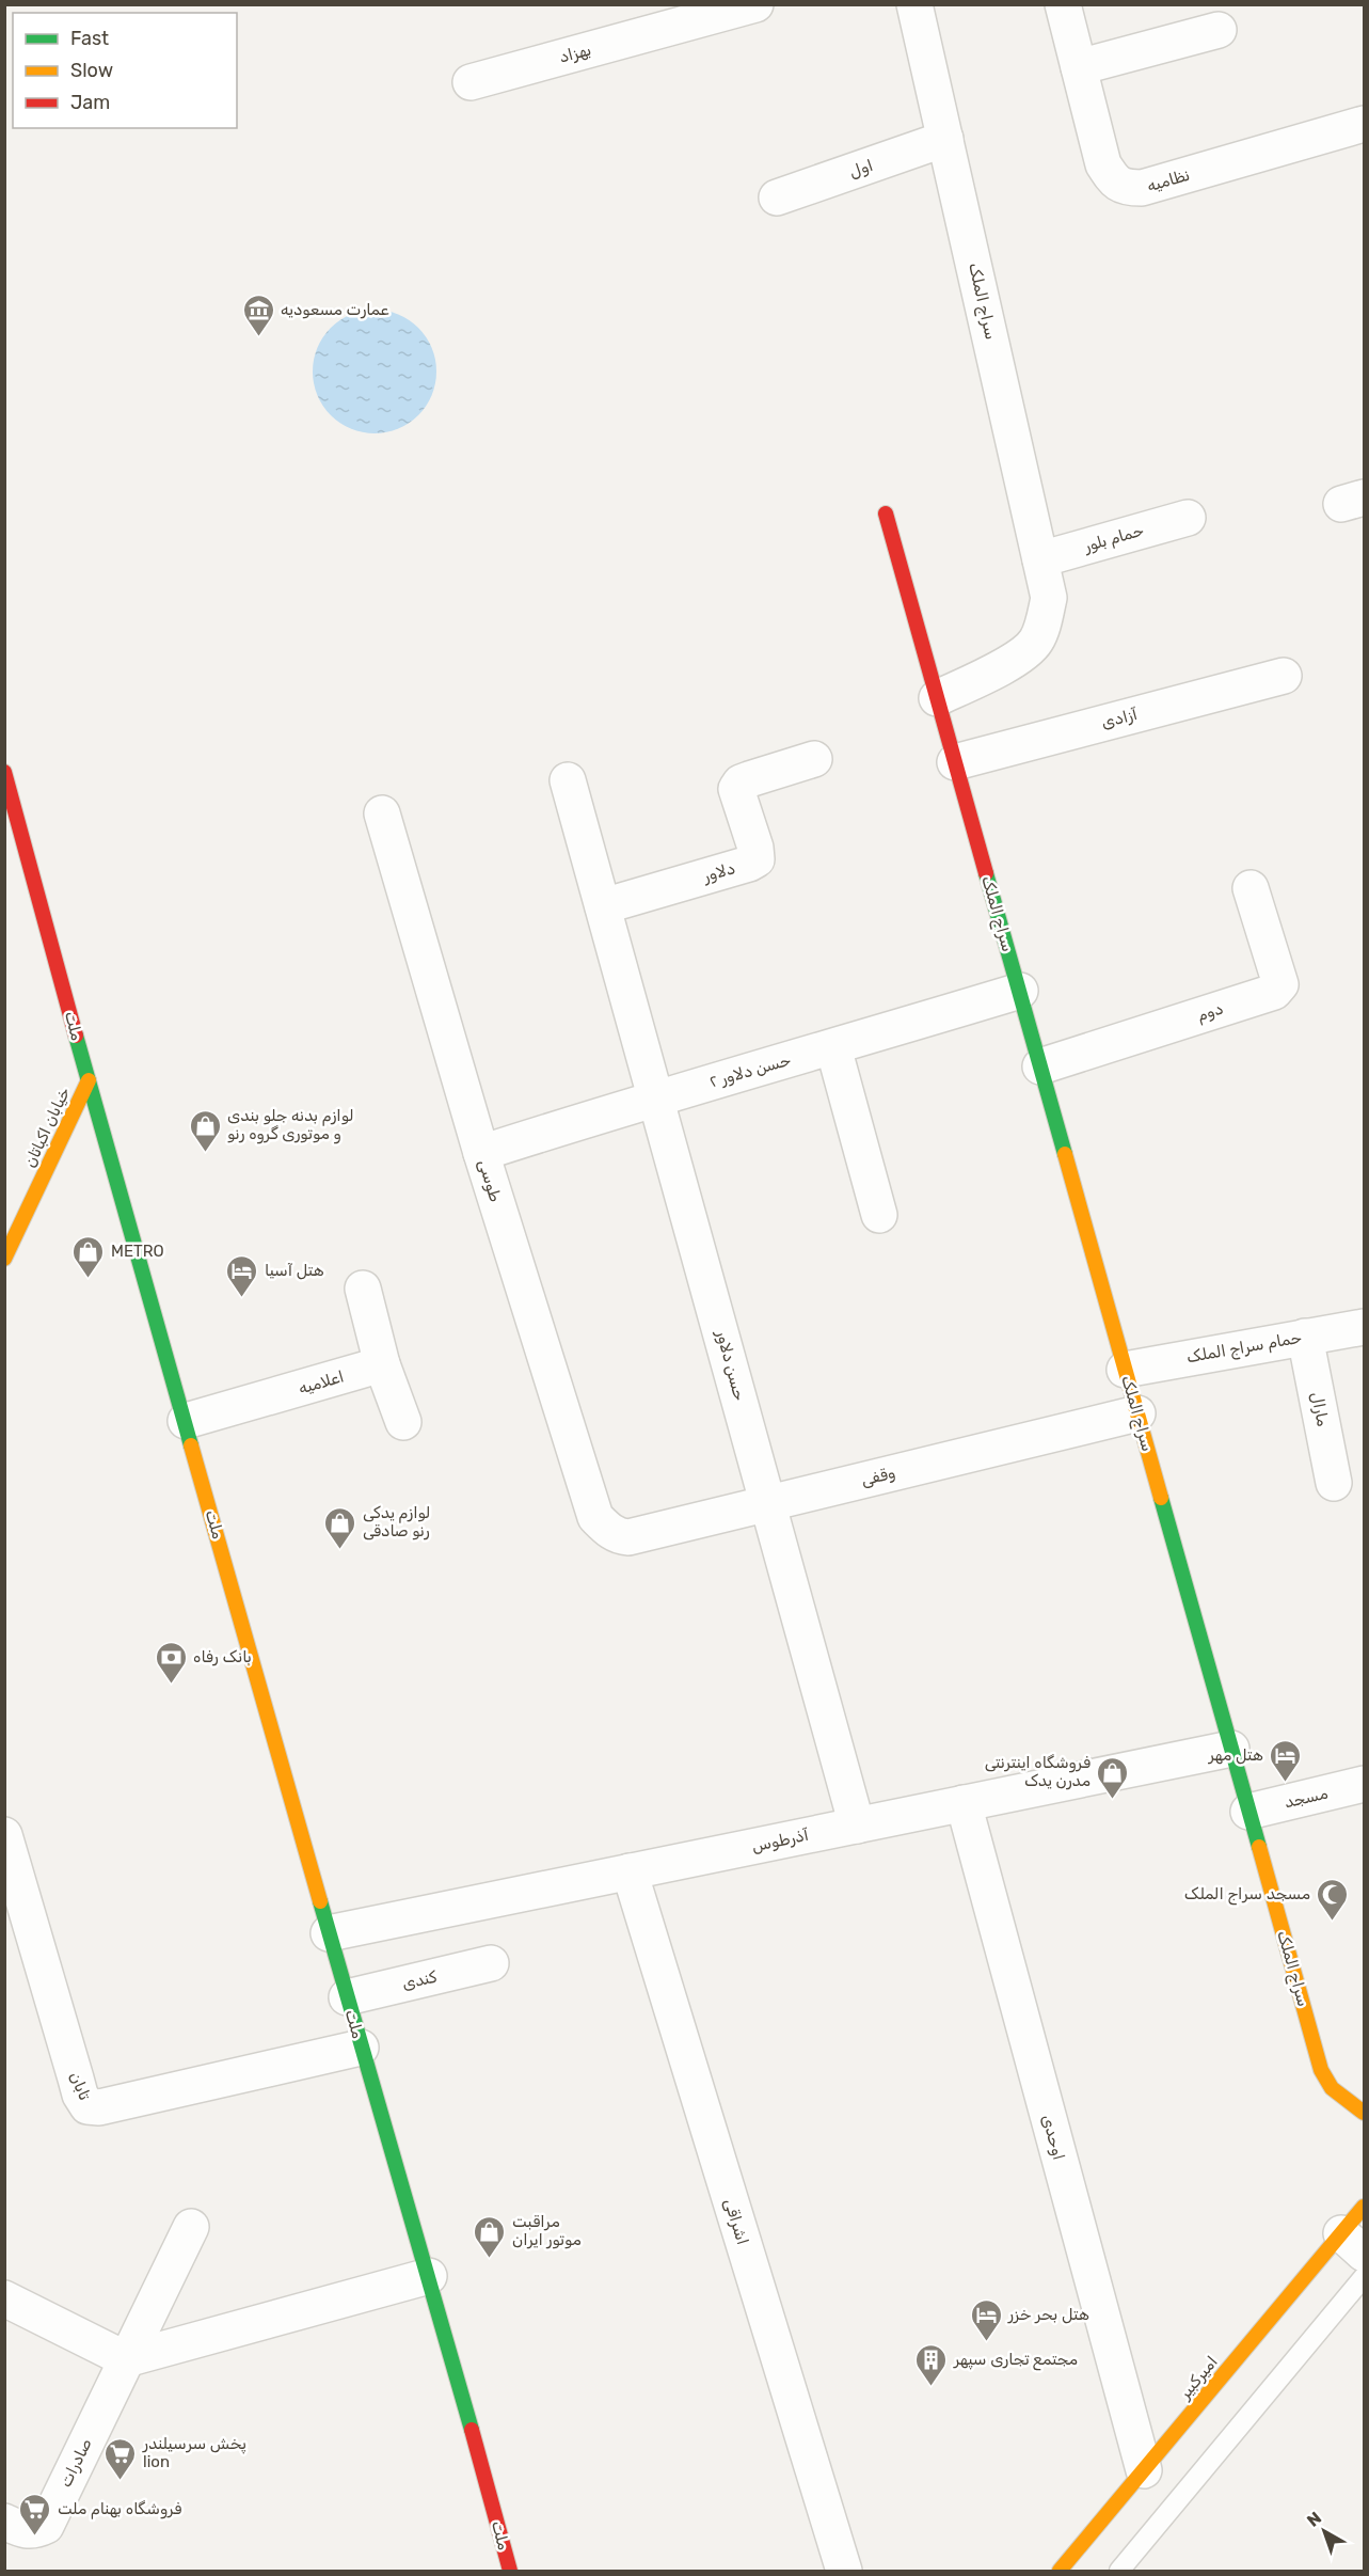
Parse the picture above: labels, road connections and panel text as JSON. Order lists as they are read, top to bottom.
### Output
{
  "streets": {
    "main road": [
      "سراج الملک",
      "ملت",
      "خیابان اکباتان",
      "امیرکبیر"
    ],
    "street": [
      "بهزاد",
      "اول",
      "نظامیه",
      "حمام بلور",
      "آزادی",
      "دلاور",
      "دوم",
      "حسن دلاور ۲",
      "طوسی",
      "حمام سراج الملک",
      "حسن دلاور",
      "اعلامیه",
      "مارال",
      "وقفی",
      "مسجد",
      "آذرطوس",
      "کندی",
      "تابان",
      "اوحدی",
      "اشراقی",
      "صادرات"
    ]
  },
  "crossings": [
    ["اول", "سراج الملک"],
    ["سراج الملک", "حمام بلور"],
    ["سراج الملک", "آزادی"],
    ["سراج الملک", "دوم"],
    ["سراج الملک", "حسن دلاور ۲"],
    ["سراج الملک", "حمام سراج الملک"],
    ["سراج الملک", "وقفی"],
    ["سراج الملک", "مسجد"],
    ["سراج الملک", "آذرطوس"],
    ["دلاور", "حسن دلاور"],
    ["ملت", "خیابان اکباتان"],
    ["ملت", "اعلامیه"],
    ["ملت", "آذرطوس"],
    ["ملت", "کندی"],
    ["ملت", "تابان"],
    ["حسن دلاور ۲", "طوسی"],
    ["حسن دلاور ۲", "حسن دلاور"],
    ["طوسی", "وقفی"],
    ["حمام سراج الملک", "مارال"],
    ["حسن دلاور", "وقفی"],
    ["حسن دلاور", "آذرطوس"],
    ["آذرطوس", "اوحدی"],
    ["آذرطوس", "اشراقی"],
    ["اوحدی", "امیرکبیر"]
  ],
  "places": {
    "museum": ["عمارت مسعودیه"],
    "shop": [
      "لوازم بدنه جلو بندی و موتوری گروه رنو",
      "METRO",
      "لوازم یدکی رنو صادقی",
      "فروشگاه اینترنتی مدرن یدک",
      "مراقبت موتور ایران"
    ],
    "hotel": ["هتل آسیا", "هتل مهر", "هتل بحر خزر"],
    "bank": ["بانک رفاه"],
    "mosque": ["مسجد سراج الملک"],
    "building": ["مجتمع تجاری سپهر"],
    "supermarket": ["پخش سرسیلندر lion", "فروشگاه بهنام ملت"]
  },
  "legend": ["Fast", "Slow", "Jam"],
  "north": "top left"
}
